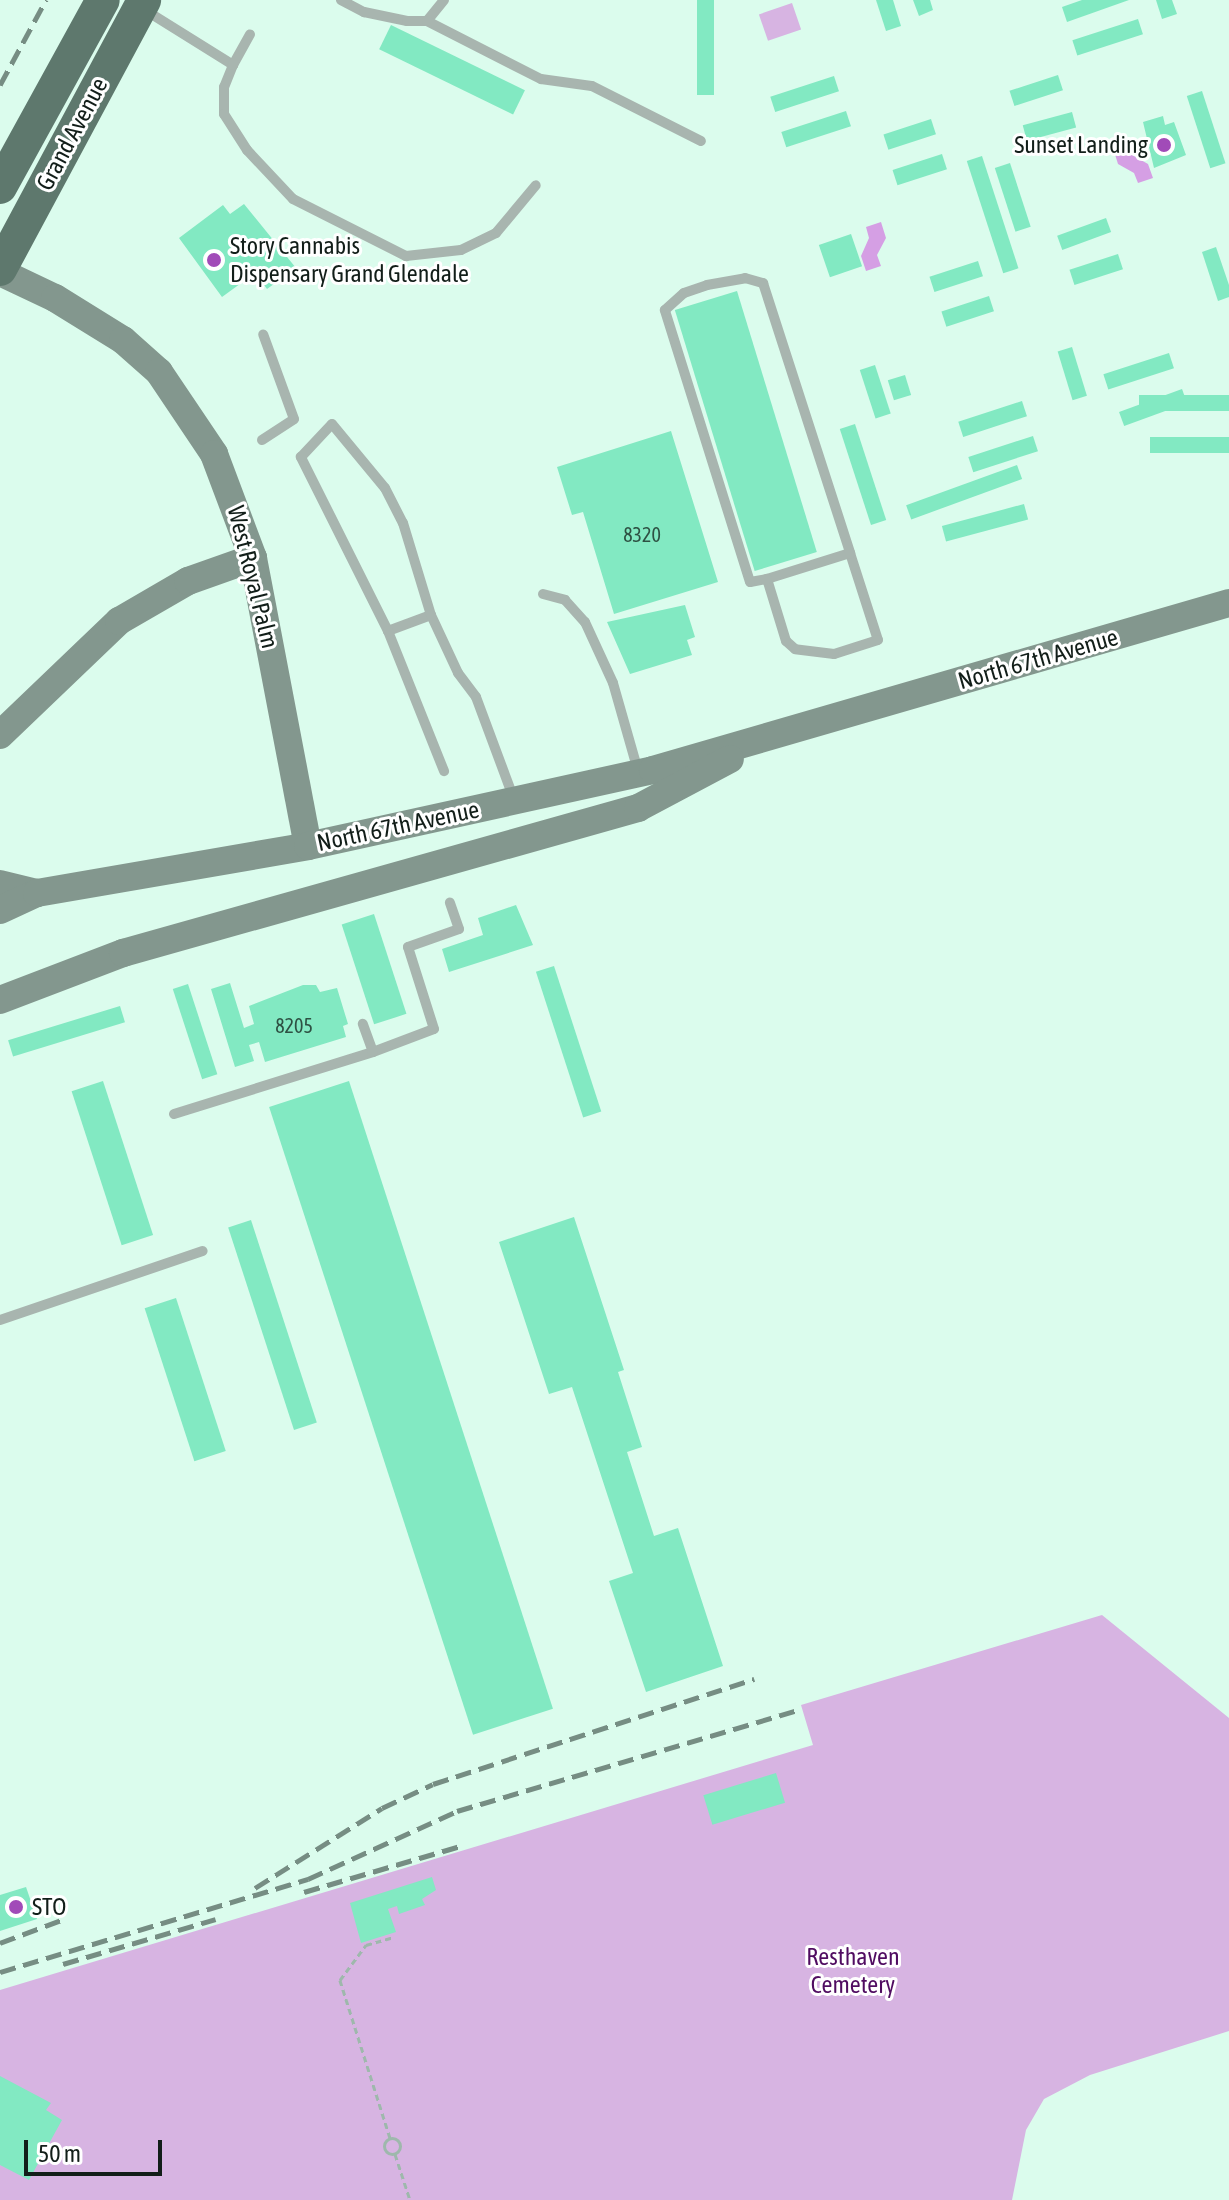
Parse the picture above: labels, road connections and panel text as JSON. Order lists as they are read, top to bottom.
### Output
{
  "streets": {
    "highway": ["Grand Avenue"],
    "main road": ["West Royal Palm", "North 67th Avenue"]
  },
  "crossings": [
    ["Grand Avenue", "West Royal Palm"],
    ["West Royal Palm", "North 67th Avenue"]
  ],
  "parks": ["Resthaven Cemetery"],
  "places": ["Sunset Landing", "Story Cannabis Dispensary Grand Glendale", "STO"],
  "house_numbers": ["8320", "8205"],
  "scale_bar": "50 m"
}
